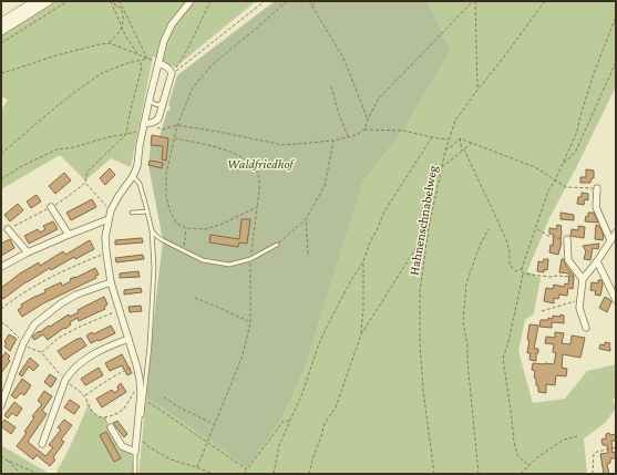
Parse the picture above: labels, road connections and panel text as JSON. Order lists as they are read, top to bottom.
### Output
{
  "streets": {
    "path": ["Hahnenschnabelweg"]
  },
  "parks": ["Waldfriedhof"]
}
